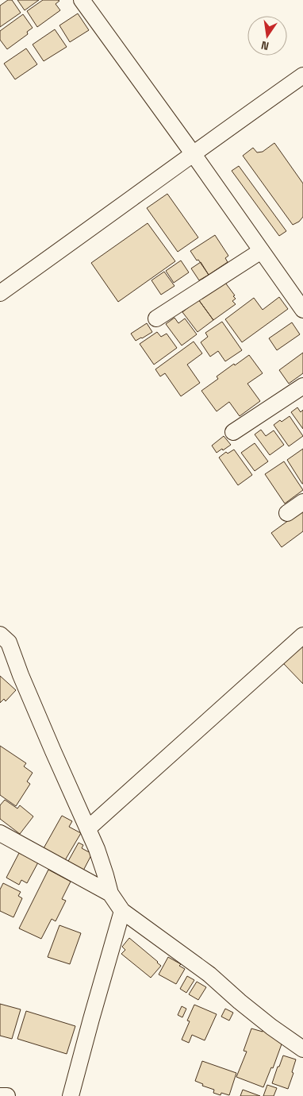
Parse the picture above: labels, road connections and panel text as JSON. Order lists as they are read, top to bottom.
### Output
{
  "north": "bottom"
}
